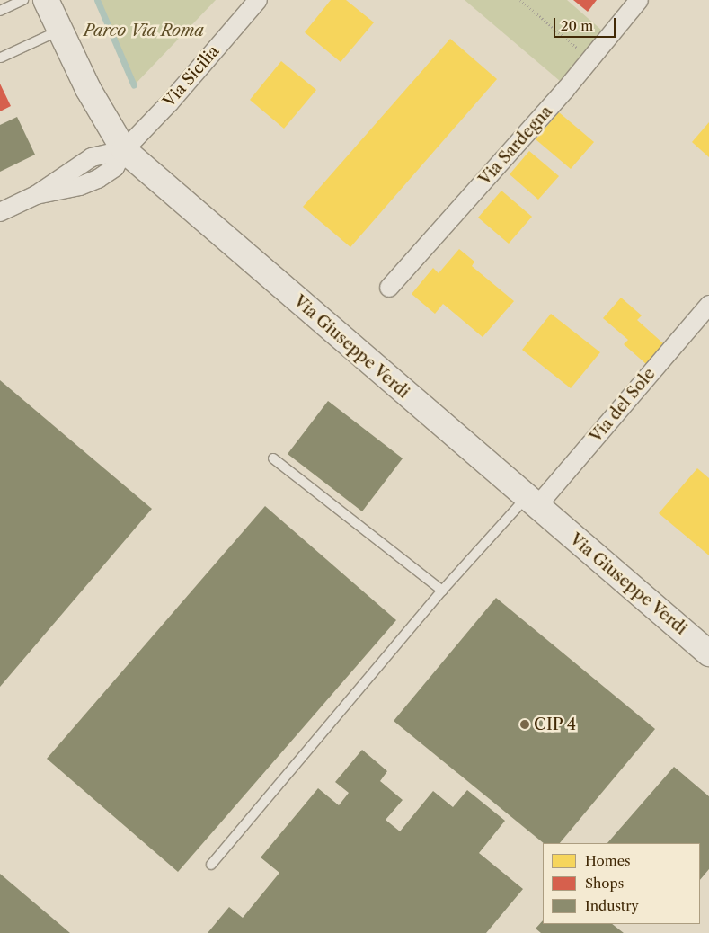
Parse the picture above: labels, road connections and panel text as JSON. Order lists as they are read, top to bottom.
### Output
{
  "streets": {
    "main road": ["Via Giuseppe Verdi"],
    "street": ["Via Sicilia", "Via Sardegna", "Via del Sole"]
  },
  "crossings": [
    ["Via Sicilia", "Via Giuseppe Verdi"],
    ["Via Giuseppe Verdi", "Via del Sole"]
  ],
  "parks": ["Parco Via Roma"],
  "places": ["CIP 4"],
  "legend": ["Homes", "Shops", "Industry"],
  "scale_bar": "20 m"
}
